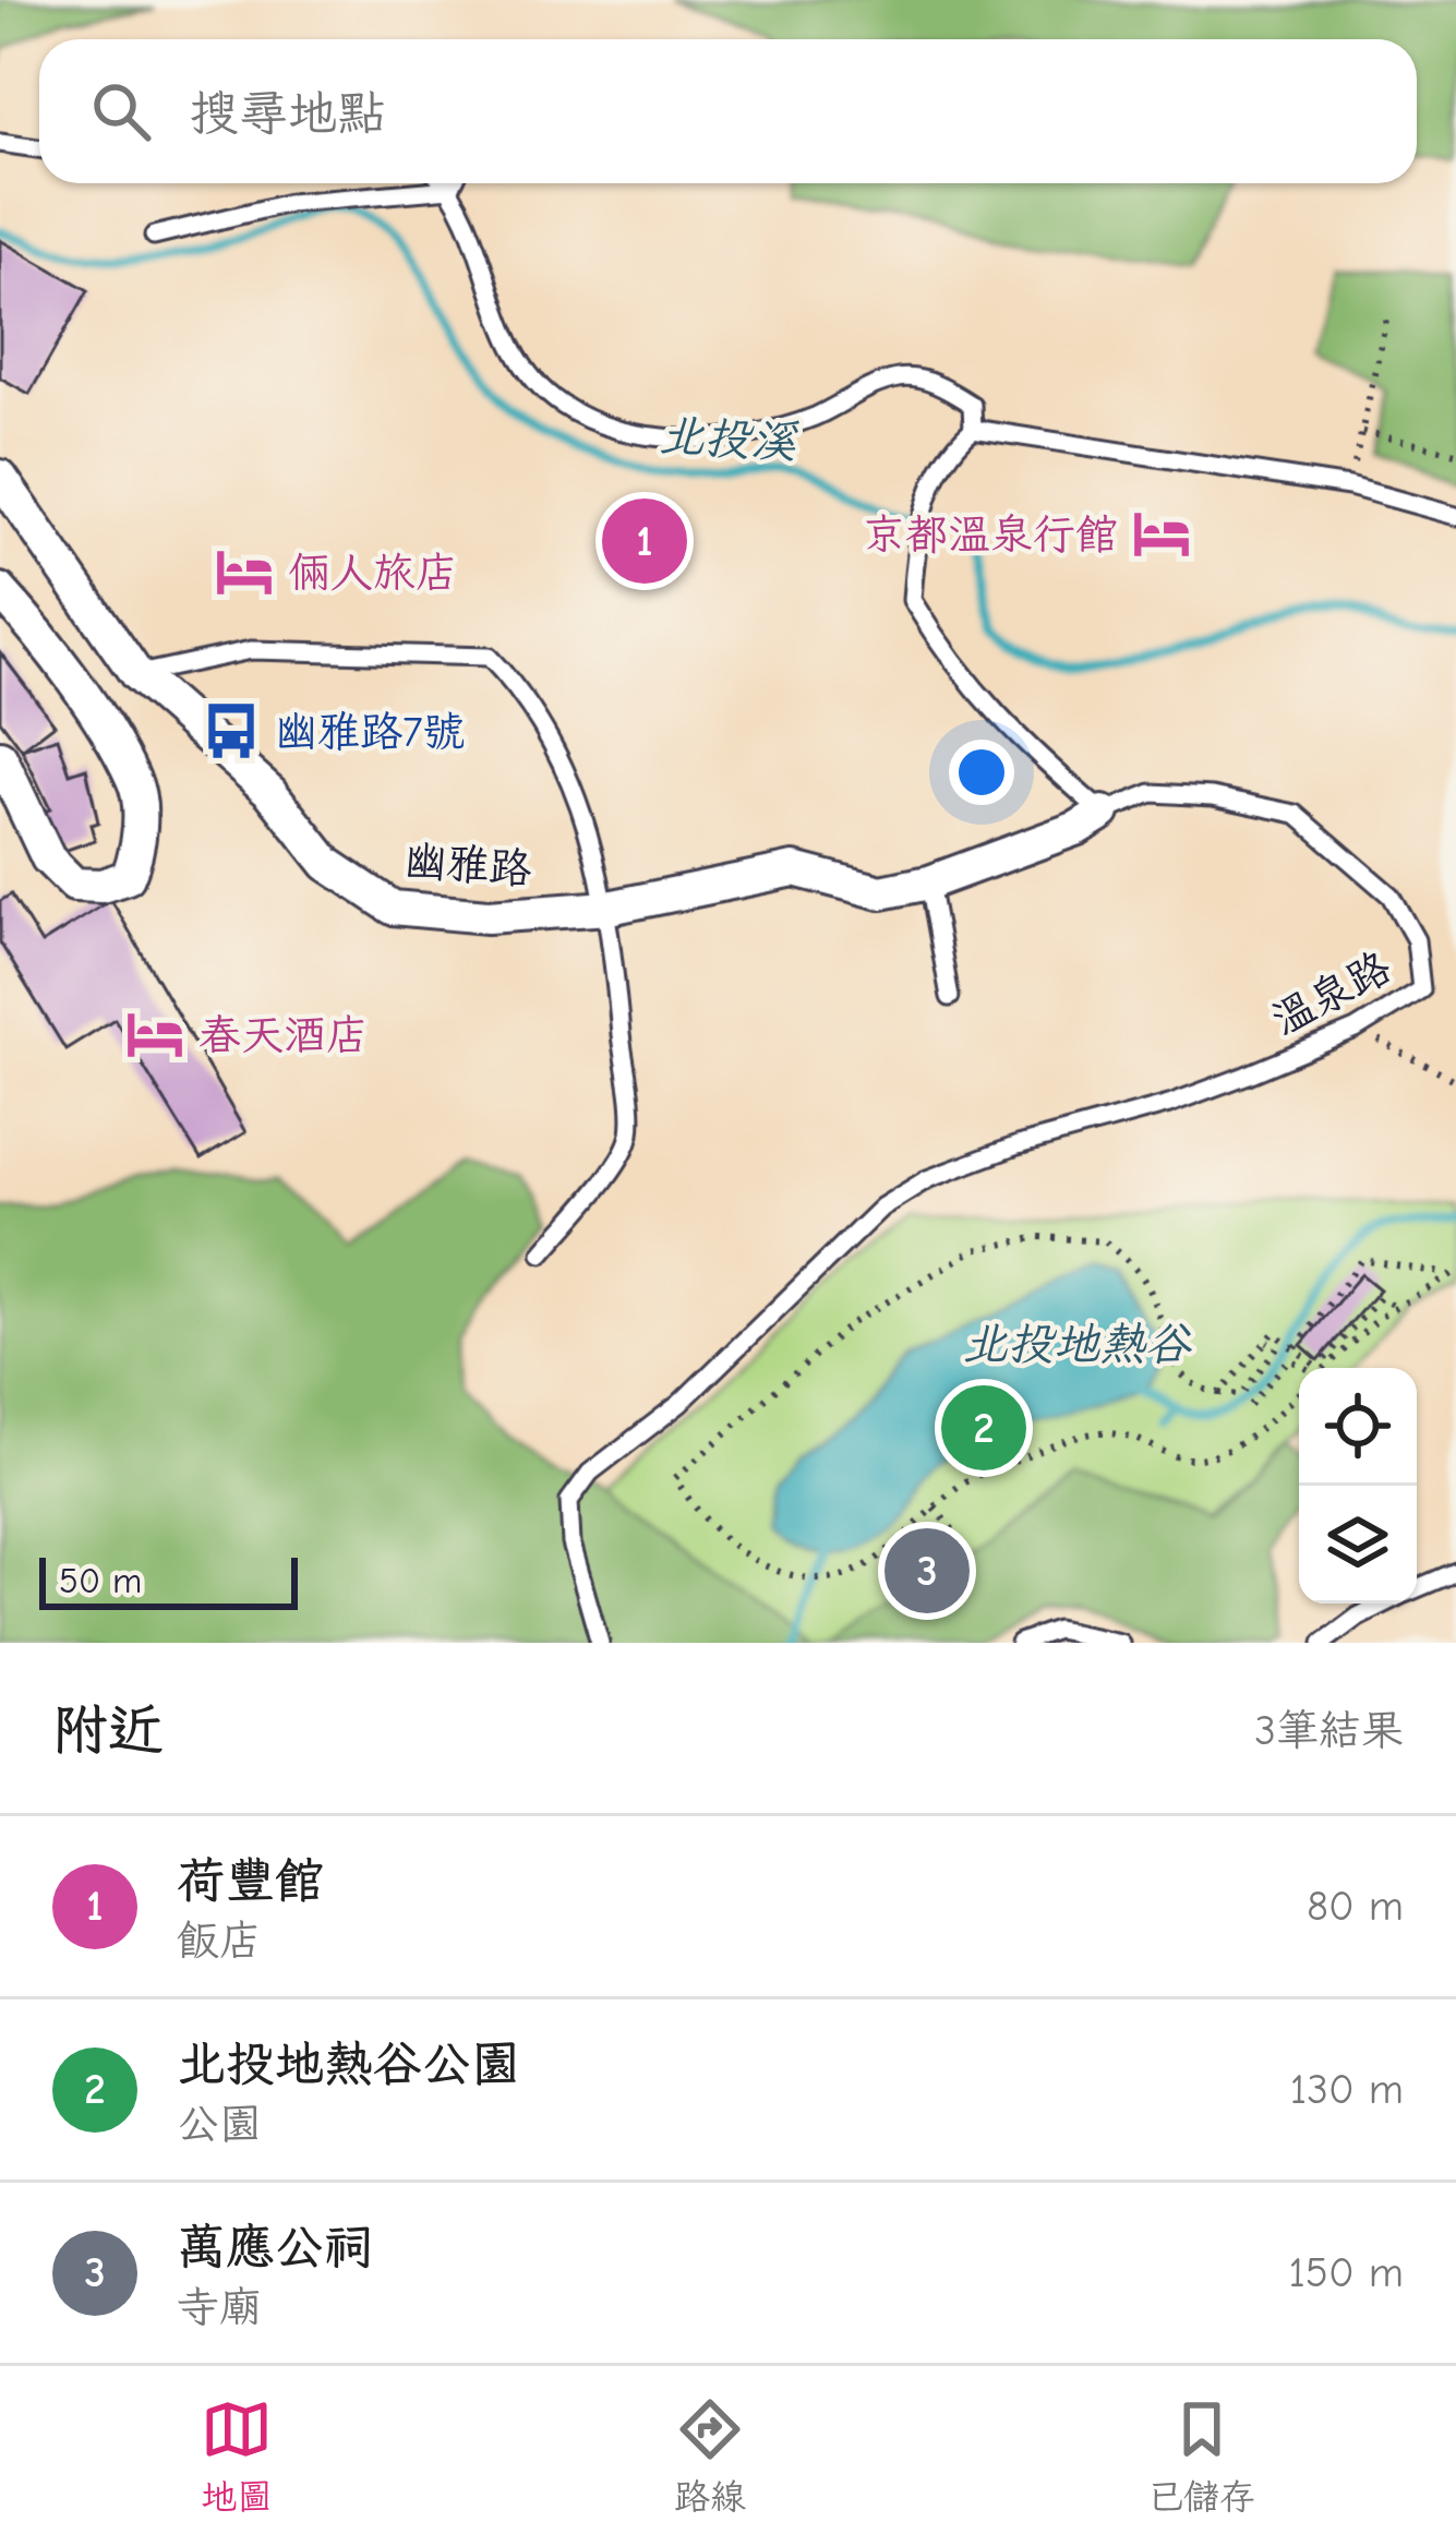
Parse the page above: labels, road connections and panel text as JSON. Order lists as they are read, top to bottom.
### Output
{
  "streets": {
    "street": ["幽雅路"],
    "lane": ["溫泉路"]
  },
  "crossings": [
    ["幽雅路", "溫泉路"]
  ],
  "water": ["北投溪", "北投地熱谷"],
  "places": {
    "hotel": ["京都溫泉行館", "倆人旅店", "春天酒店"],
    "bus stop": ["幽雅路7號"]
  },
  "scale_bar": "50 m",
  "page": {
    "search": "搜尋地點",
    "pins": ["1", "2", "3"],
    "scale": "50 m",
    "heading": ["附近", "3筆結果"],
    "list": [
      {
        "mark": "1",
        "name": "荷豐館",
        "note": "飯店",
        "value": "80 m"
      },
      {
        "mark": "2",
        "name": "北投地熱谷公園",
        "note": "公園",
        "value": "130 m"
      },
      {
        "mark": "3",
        "name": "萬應公祠",
        "note": "寺廟",
        "value": "150 m"
      }
    ],
    "nav": ["地圖", "路線", "已儲存"]
  }
}
